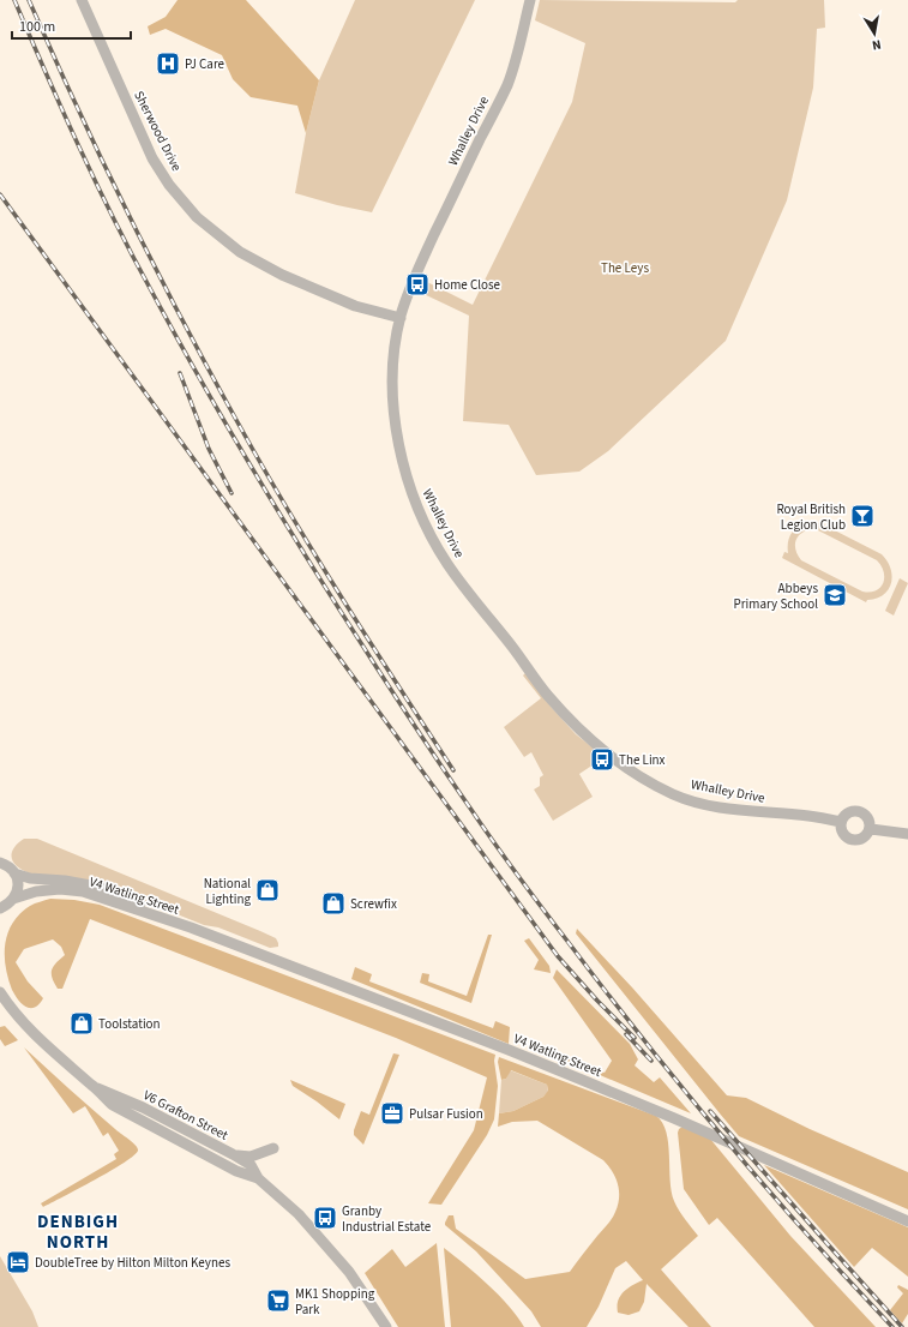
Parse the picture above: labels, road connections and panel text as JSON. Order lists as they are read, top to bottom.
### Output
{
  "streets": {
    "street": [
      "Sherwood Drive",
      "Whalley Drive",
      "V4 Watling Street",
      "V6 Grafton Street"
    ]
  },
  "crossings": [
    ["Sherwood Drive", "Whalley Drive"]
  ],
  "districts": ["DENBIGH NORTH"],
  "parks": ["The Leys"],
  "places": {
    "hospital": ["PJ Care"],
    "bus stop": ["Home Close", "The Linx", "Granby Industrial Estate"],
    "bar": ["Royal British Legion Club"],
    "school or university": ["Abbeys Primary School"],
    "shop": ["National Lighting", "Screwfix", "Toolstation"],
    "office": ["Pulsar Fusion"],
    "hotel": ["DoubleTree by Hilton Milton Keynes"],
    "supermarket": ["MK1 Shopping Park"]
  },
  "scale_bar": "100 m",
  "north": "bottom"
}
